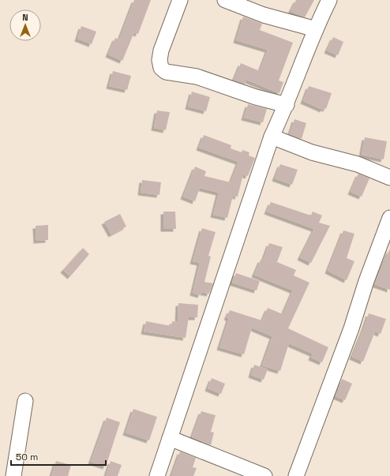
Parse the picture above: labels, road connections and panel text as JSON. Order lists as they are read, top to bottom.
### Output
{
  "scale_bar": "50 m",
  "north": "top"
}
